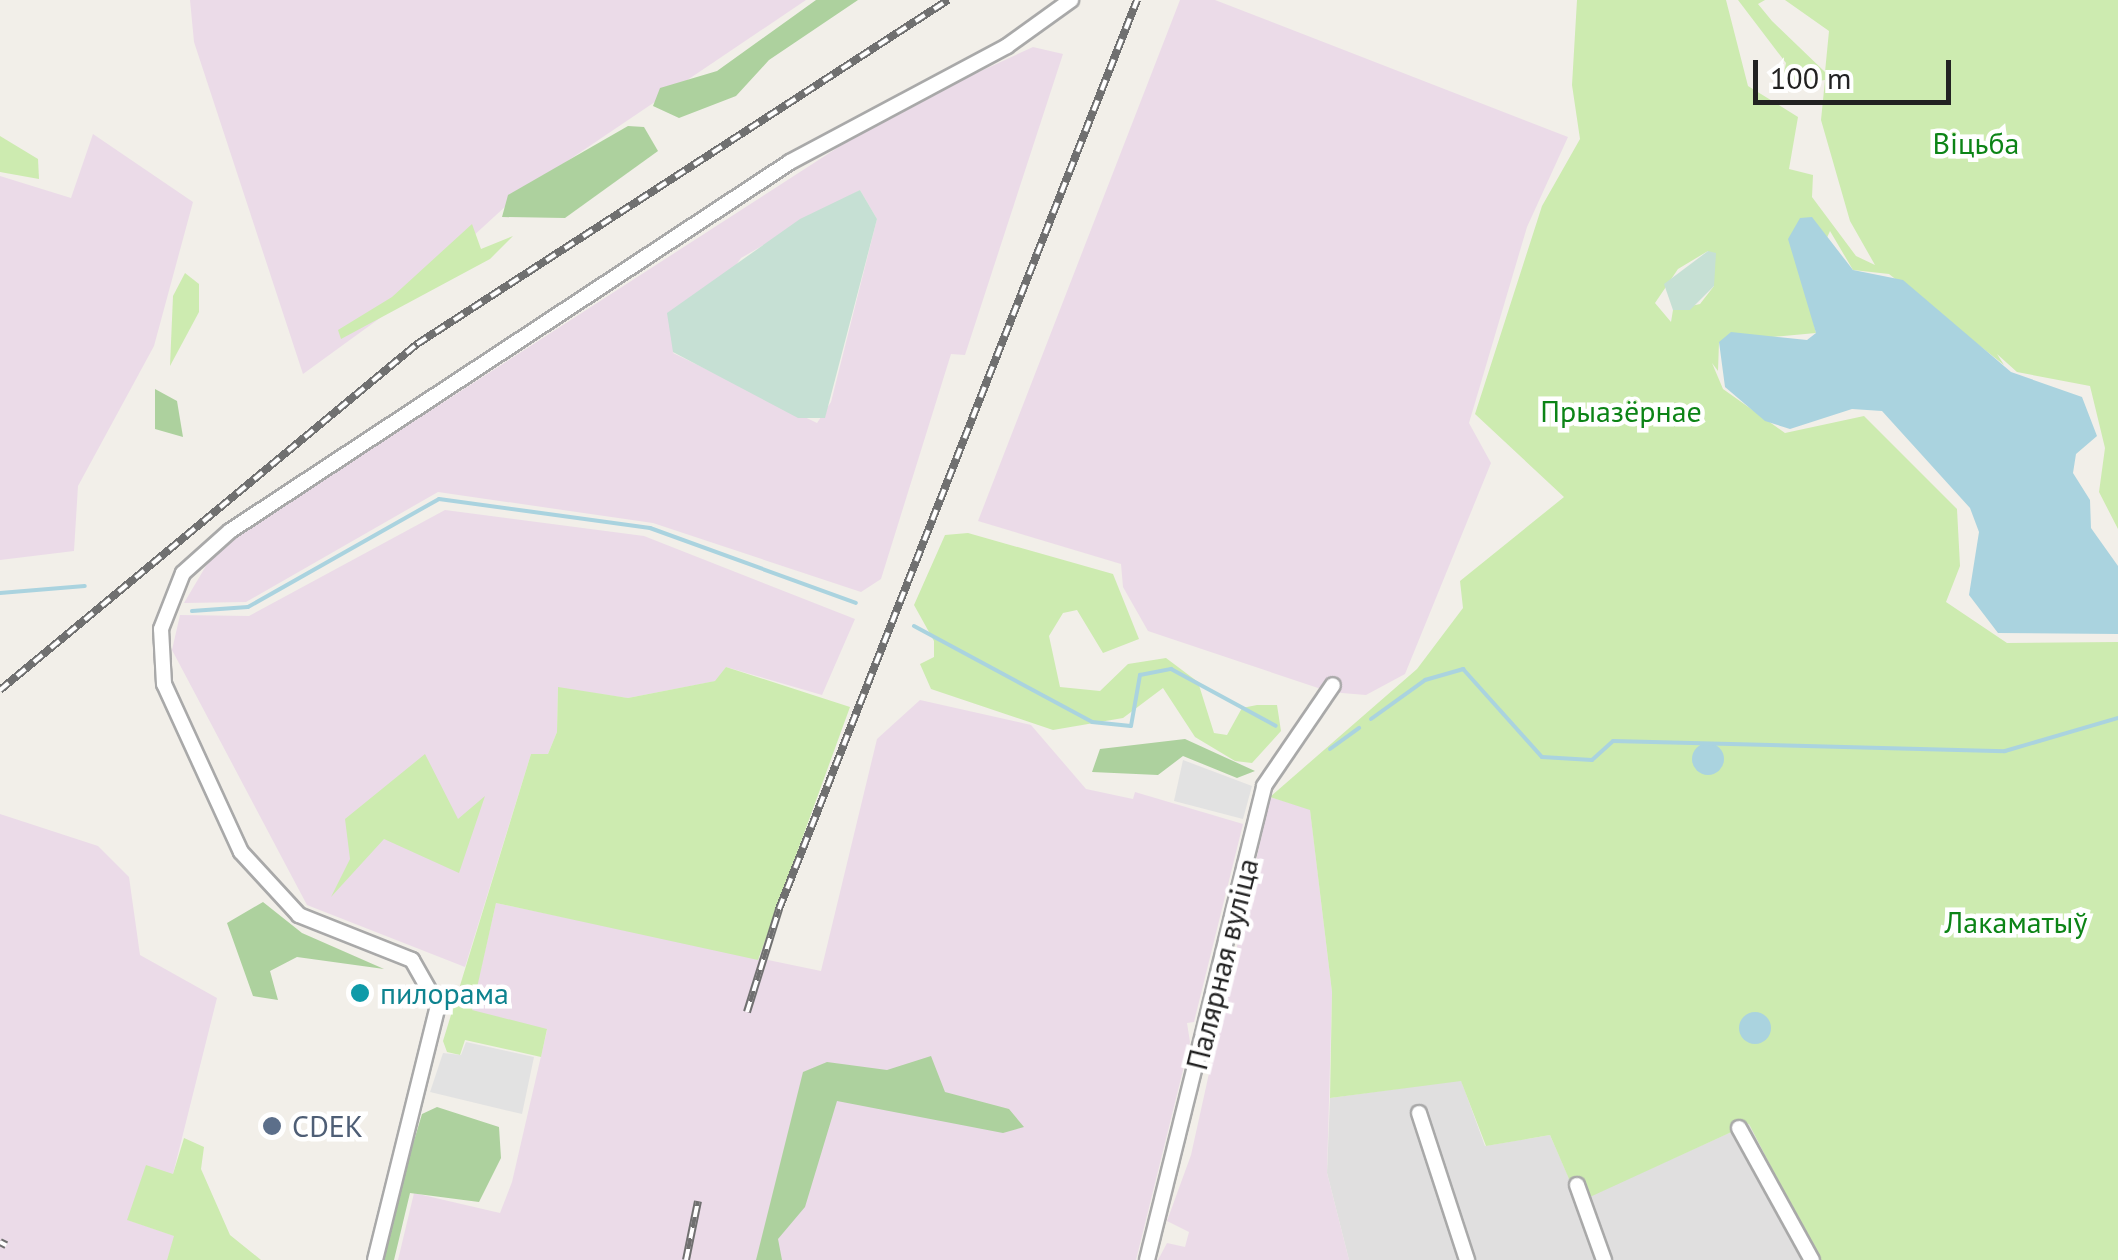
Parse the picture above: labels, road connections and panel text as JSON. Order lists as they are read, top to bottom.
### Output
{
  "streets": {
    "street": ["Палярная вуліца"]
  },
  "parks": ["Віцьба", "Прыазёрнае", "Лакаматыў"],
  "places": ["пилорама", "CDEK"],
  "scale_bar": "100 m"
}
